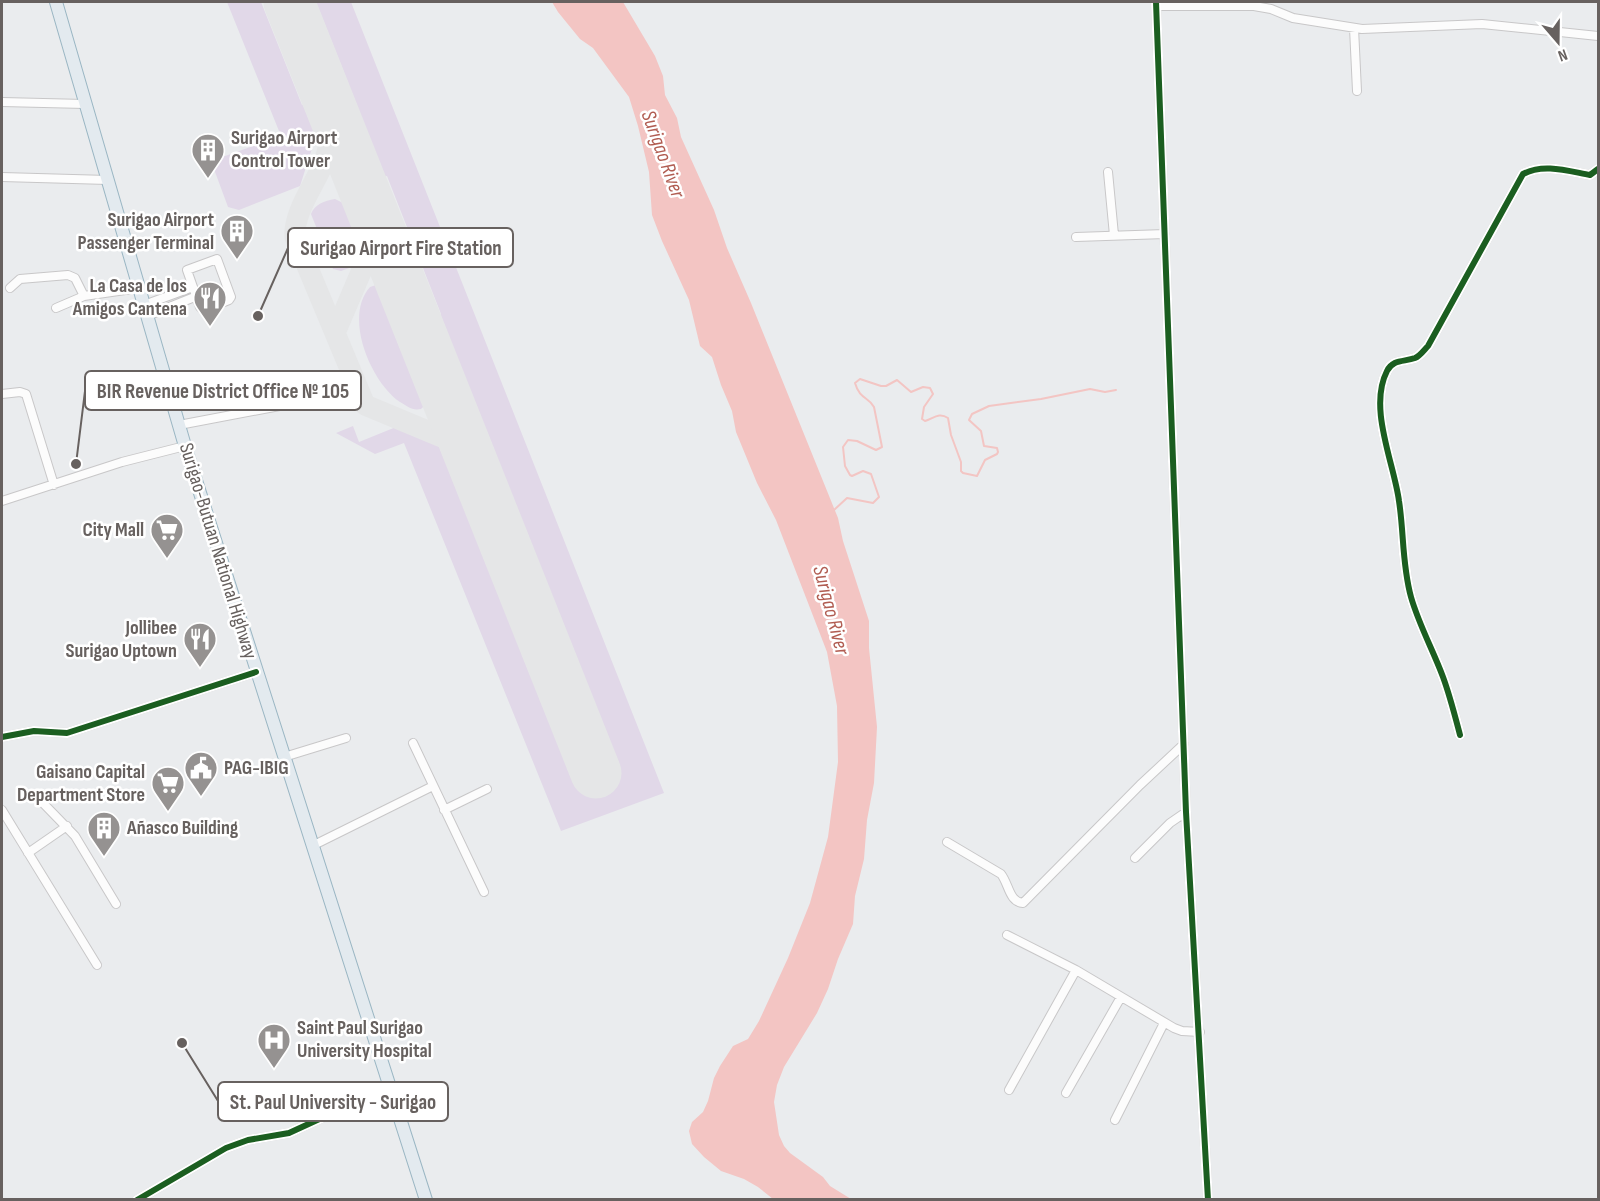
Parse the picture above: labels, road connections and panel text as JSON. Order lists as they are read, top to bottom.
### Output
{
  "streets": {
    "highway": ["Surigao-Butuan National Highway"]
  },
  "water": ["Surigao River"],
  "places": {
    "building": ["Surigao Airport Control Tower", "Surigao Airport Passenger Terminal", "Añasco Building"],
    "other": ["Surigao Airport Fire Station", "BIR Revenue District Office № 105", "St. Paul University - Surigao"],
    "restaurant": ["La Casa de los Amigos Cantena", "Jollibee Surigao Uptown"],
    "supermarket": ["City Mall", "Gaisano Capital Department Store"],
    "public building": ["PAG-IBIG"],
    "hospital": ["Saint Paul Surigao University Hospital"]
  },
  "north": "bottom"
}
